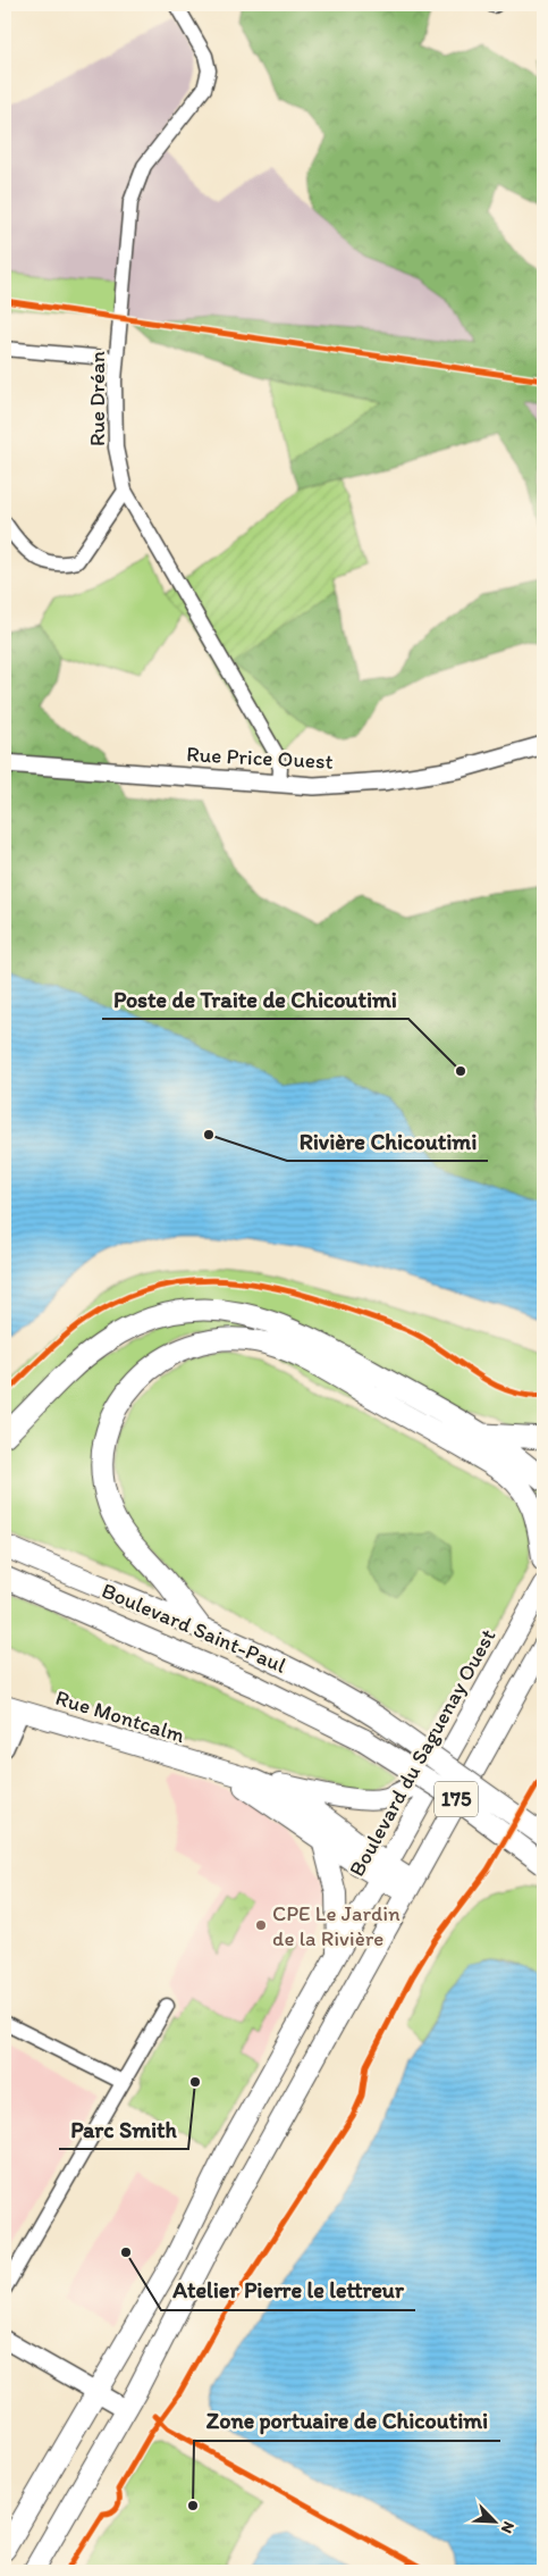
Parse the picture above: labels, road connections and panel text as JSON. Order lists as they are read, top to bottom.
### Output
{
  "streets": {
    "main road": [
      "Boulevard Saint-Paul",
      "Rue Montcalm",
      "Boulevard du Saguenay Ouest",
      "175"
    ],
    "street": ["Rue Dréan", "Rue Price Ouest"]
  },
  "crossings": [
    ["Rue Dréan", "Rue Price Ouest"],
    ["Rue Montcalm", "Boulevard du Saguenay Ouest"]
  ],
  "places": [
    "Poste de Traite de Chicoutimi",
    "Rivière Chicoutimi",
    "CPE Le Jardin de la Rivière",
    "Parc Smith",
    "Atelier Pierre le lettreur",
    "Zone portuaire de Chicoutimi"
  ],
  "north": "bottom right"
}
